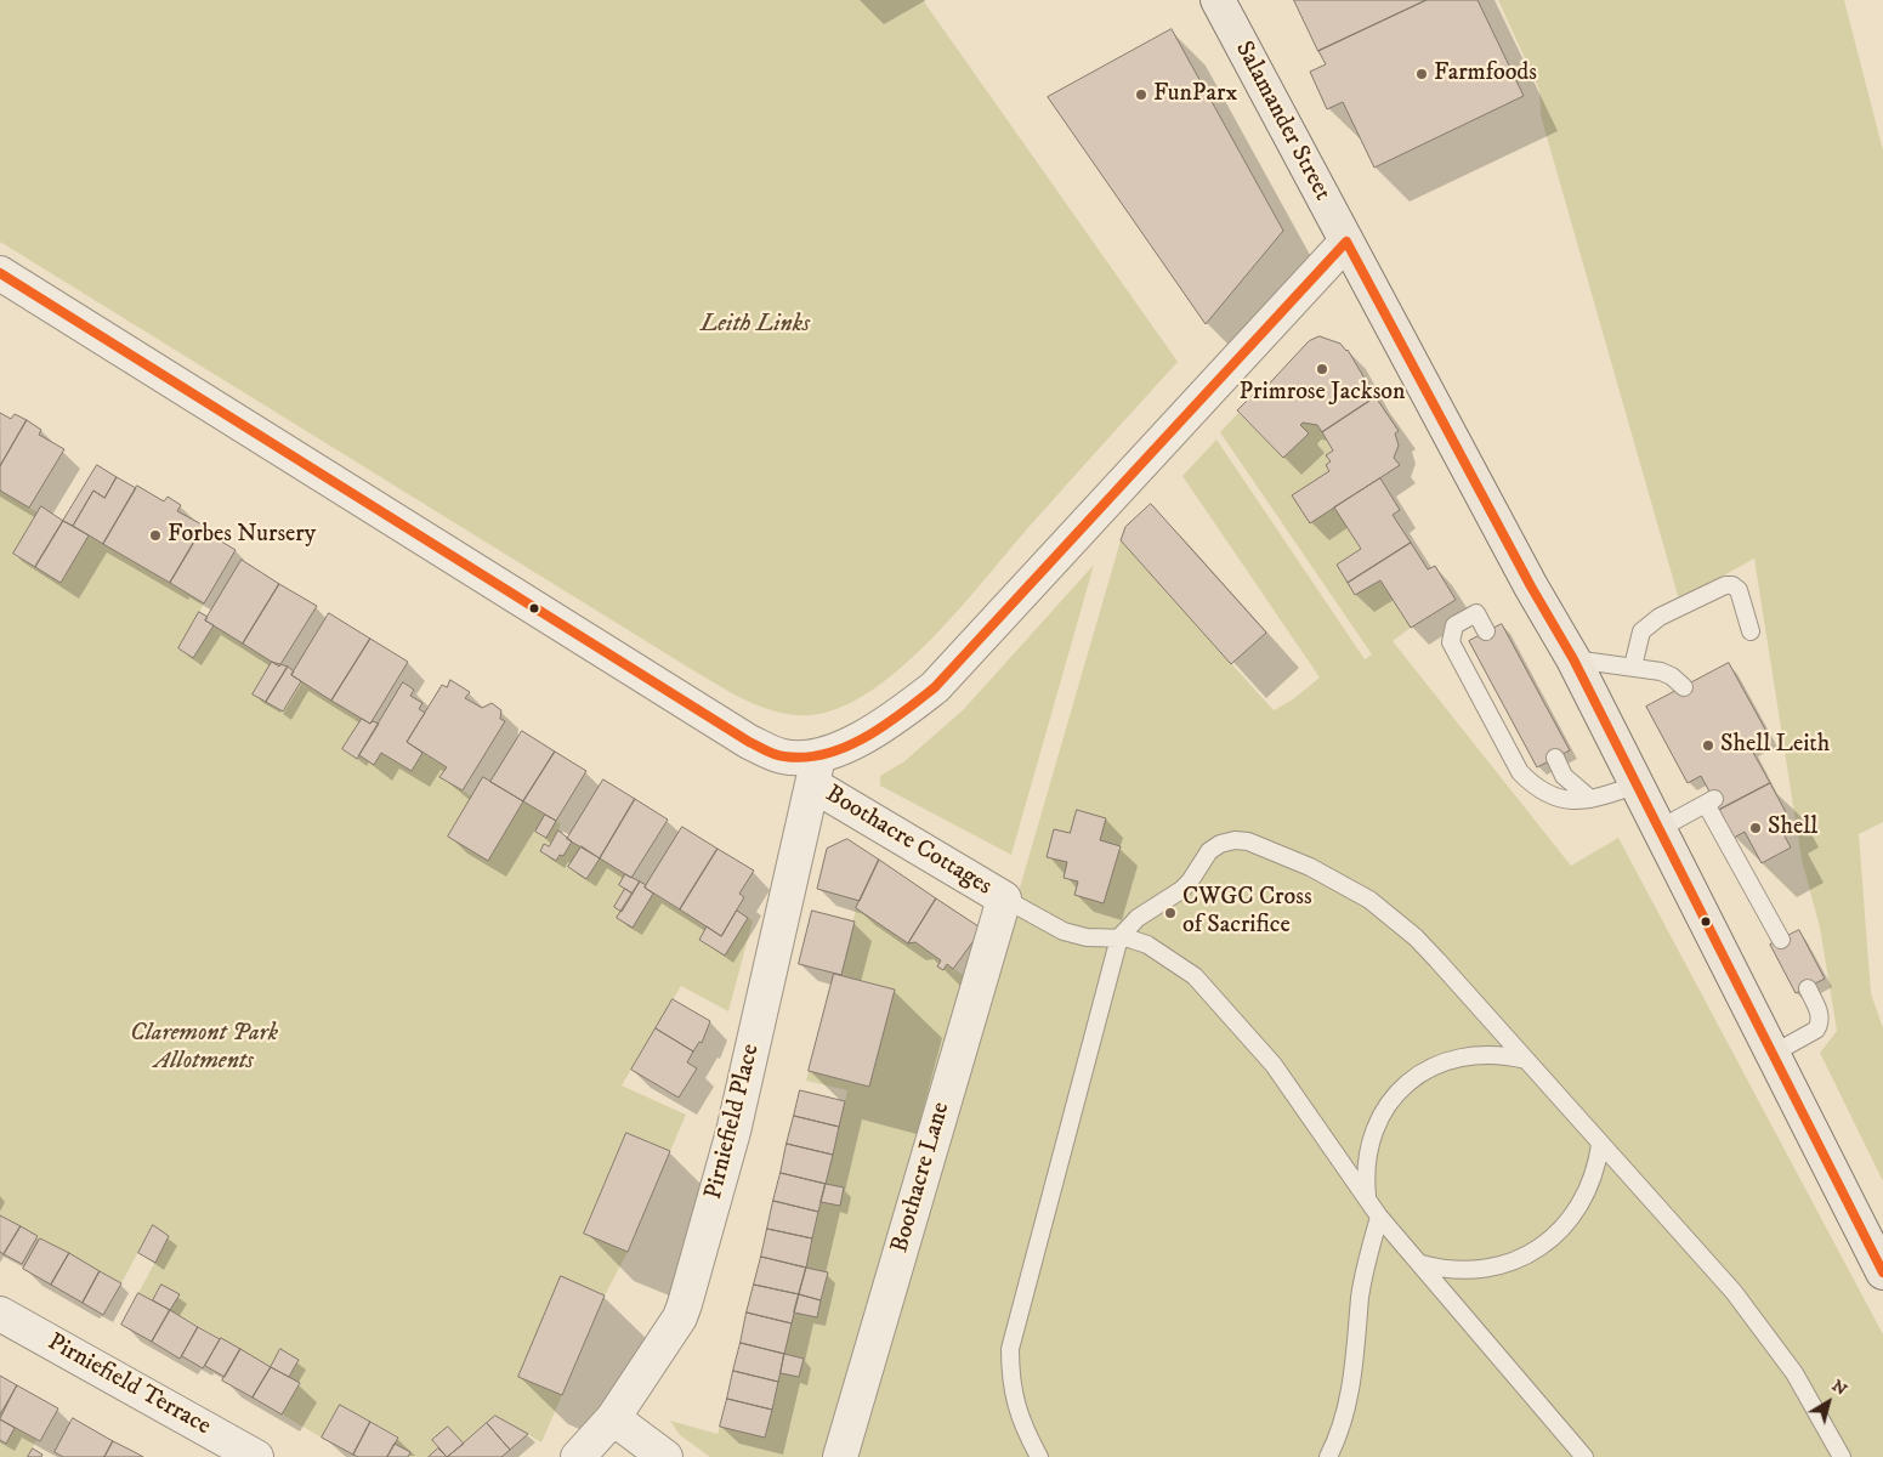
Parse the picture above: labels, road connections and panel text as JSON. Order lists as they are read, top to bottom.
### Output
{
  "streets": {
    "main road": ["Salamander Street"],
    "street": [
      "Boothacre Cottages",
      "Pirniefield Place",
      "Boothacre Lane",
      "Pirniefield Terrace"
    ]
  },
  "crossings": [
    ["Boothacre Cottages", "Pirniefield Place"],
    ["Boothacre Cottages", "Boothacre Lane"]
  ],
  "parks": ["Leith Links", "Claremont Park Allotments"],
  "places": [
    "Farmfoods",
    "FunParx",
    "Primrose Jackson",
    "Forbes Nursery",
    "Shell Leith",
    "Shell",
    "CWGC Cross of Sacrifice"
  ],
  "north": "top right"
}
